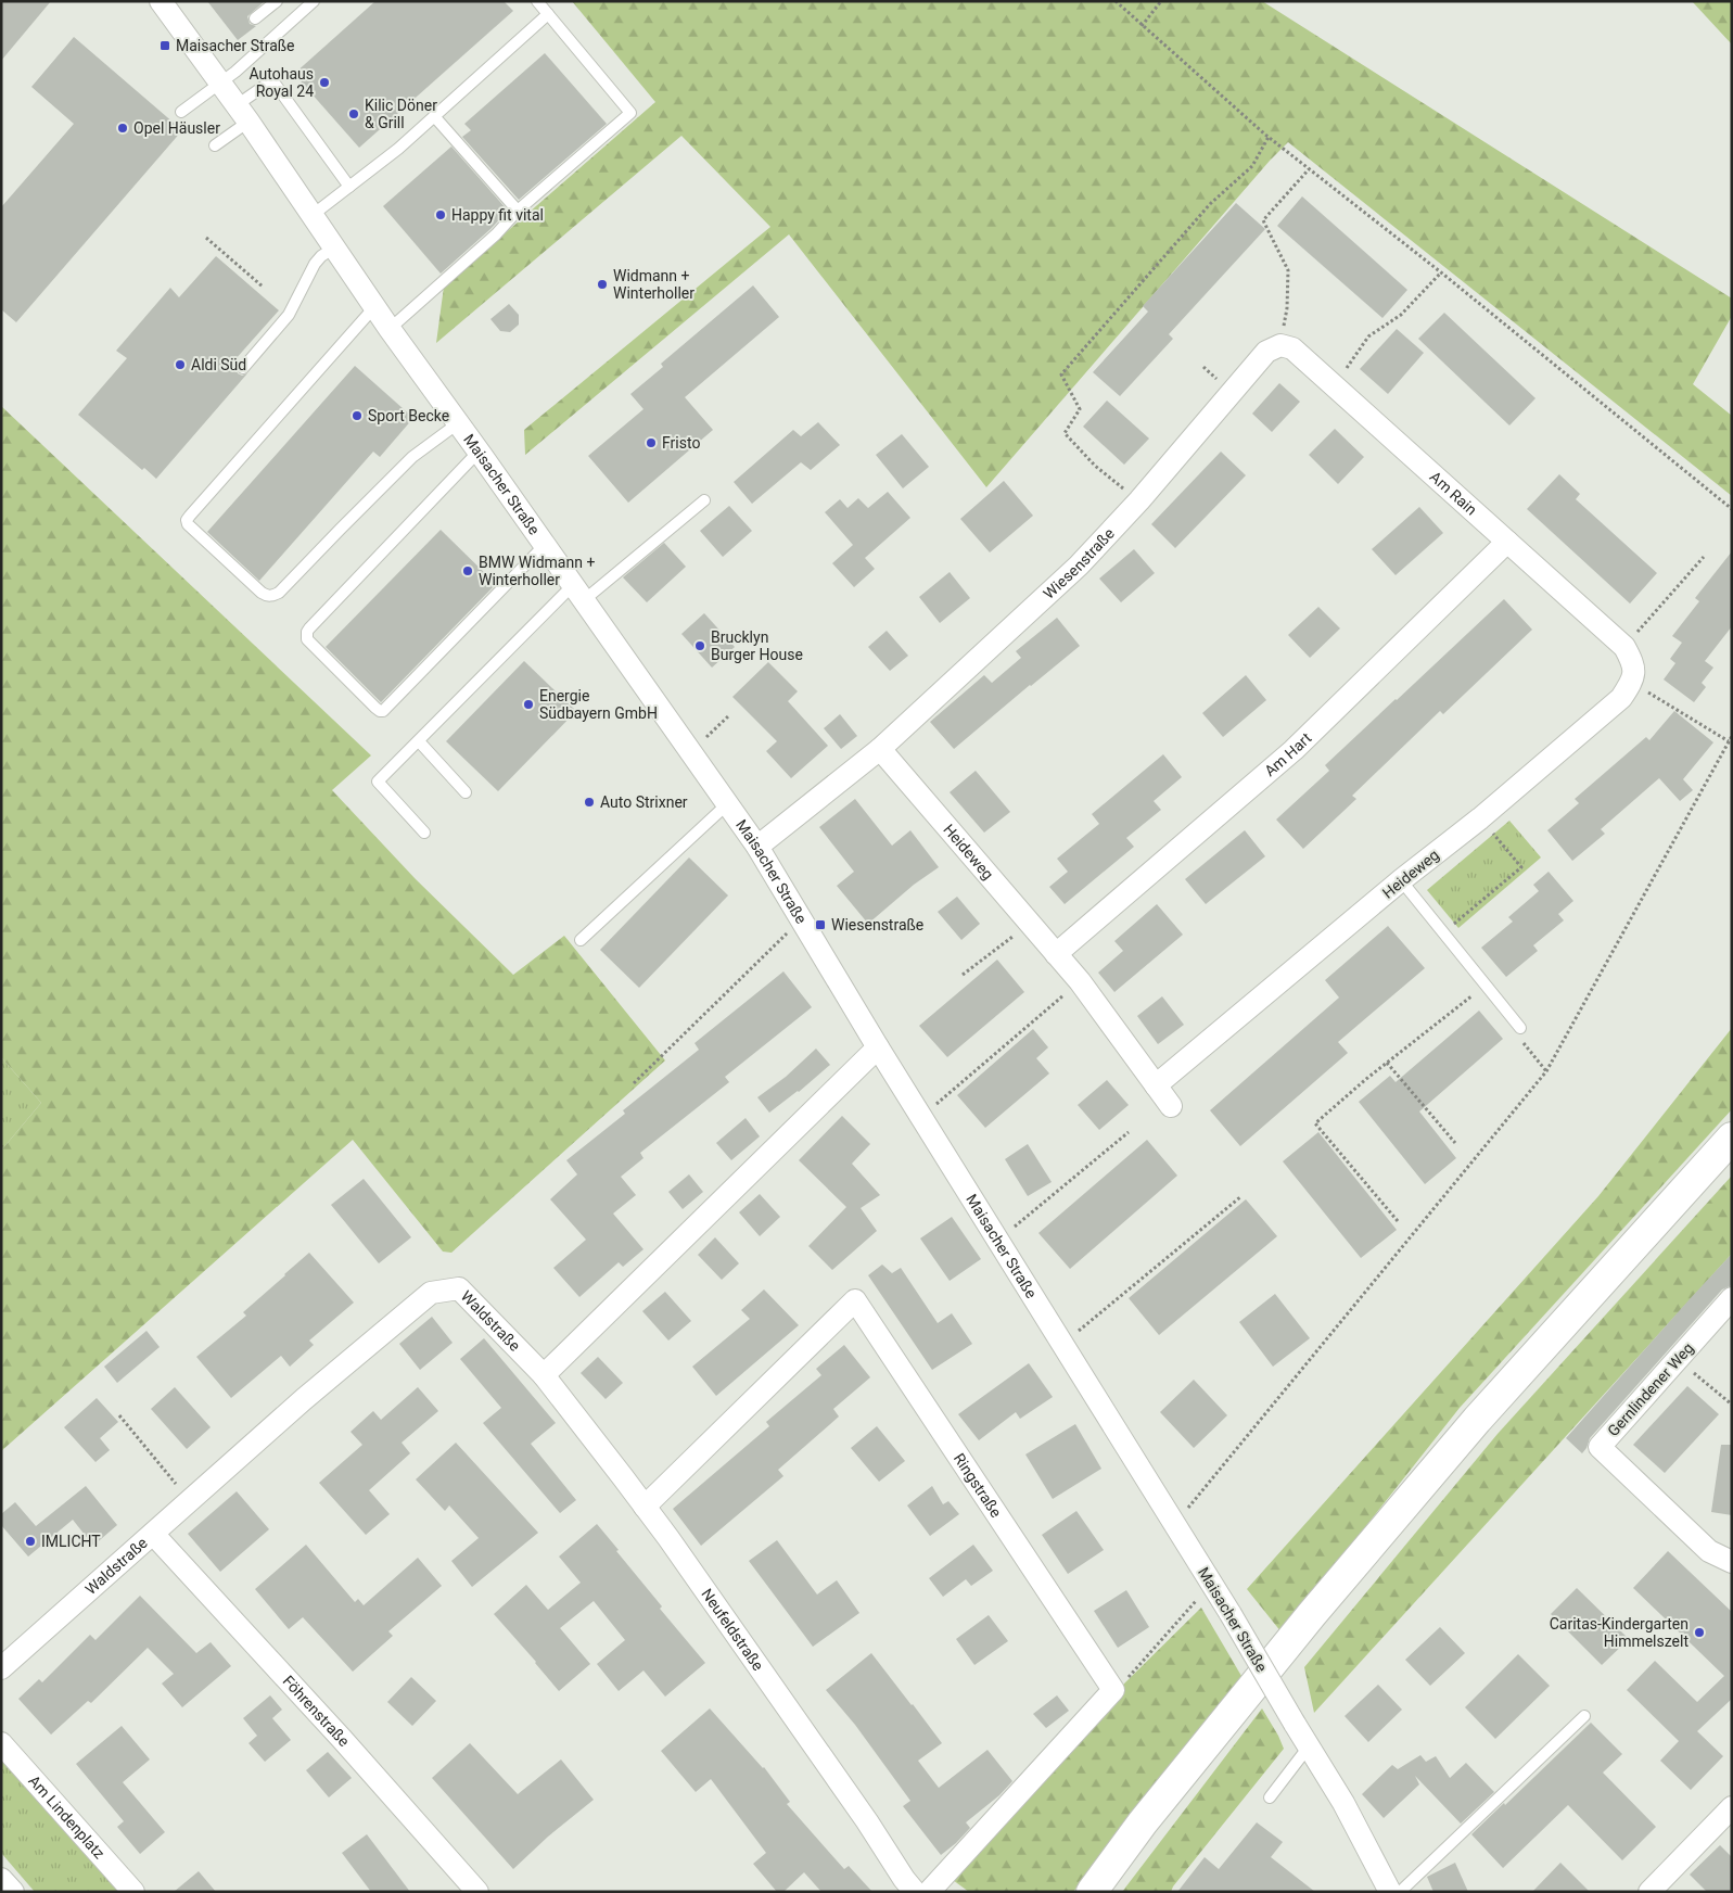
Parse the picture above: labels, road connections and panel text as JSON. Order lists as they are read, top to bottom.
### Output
{
  "streets": {
    "street": [
      "Maisacher Straße",
      "Am Rain",
      "Wiesenstraße",
      "Am Hart",
      "Heideweg",
      "Waldstraße",
      "Gernlindener Weg",
      "Ringstraße",
      "Neufeldstraße",
      "Föhrenstraße",
      "Am Lindenplatz"
    ]
  },
  "crossings": [
    ["Maisacher Straße", "Wiesenstraße"],
    ["Am Rain", "Wiesenstraße"],
    ["Am Rain", "Am Hart"],
    ["Wiesenstraße", "Heideweg"],
    ["Am Hart", "Heideweg"],
    ["Waldstraße", "Neufeldstraße"],
    ["Waldstraße", "Föhrenstraße"],
    ["Ringstraße", "Neufeldstraße"]
  ],
  "places": {
    "transit": ["Maisacher Straße", "Wiesenstraße"],
    "other": [
      "Autohaus Royal 24",
      "Kilic Döner & Grill",
      "Opel Häusler",
      "Happy fit vital",
      "Widmann + Winterholler",
      "Aldi Süd",
      "Sport Becke",
      "Fristo",
      "BMW Widmann + Winterholler",
      "Brucklyn Burger House",
      "Energie Südbayern GmbH",
      "Auto Strixner",
      "IMLICHT",
      "Caritas-Kindergarten Himmelszelt"
    ]
  }
}
